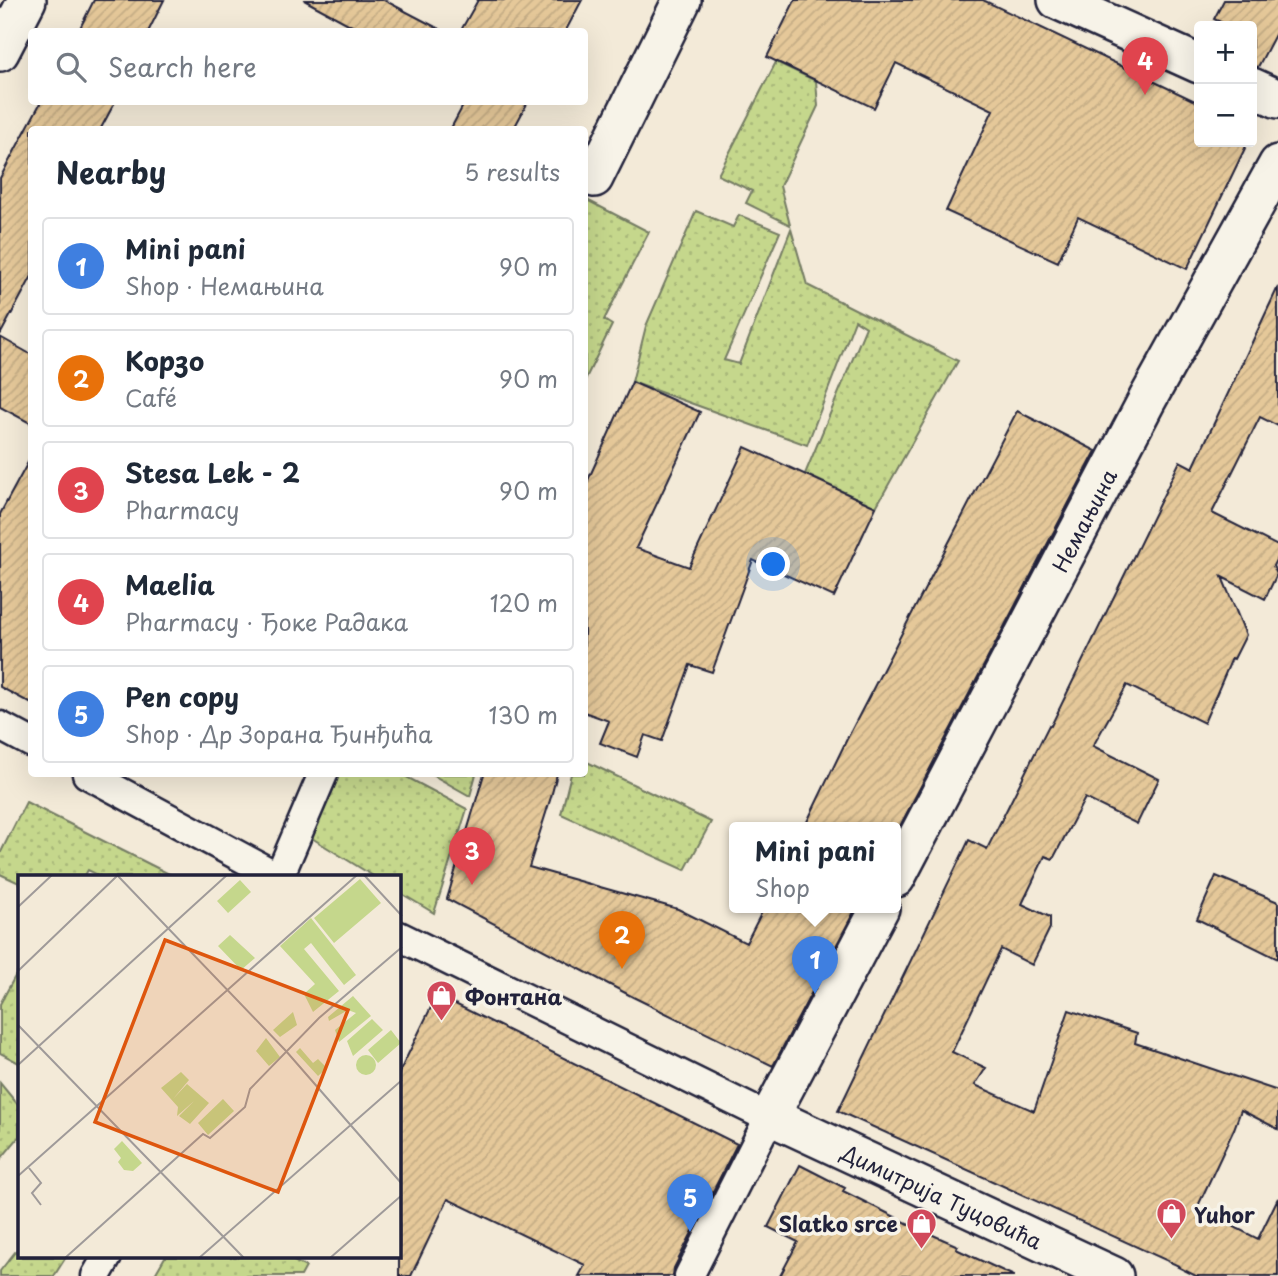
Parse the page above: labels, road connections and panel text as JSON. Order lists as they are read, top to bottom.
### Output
{
  "streets": {
    "street": ["Немањина", "Димитрија Туцовића"]
  },
  "places": {
    "shop": ["Фонтана", "Yuhor", "Slatko srce"]
  },
  "page": {
    "map_buttons": ["+", "−"],
    "search": "Search here",
    "pins": [
      "4",
      "3",
      "2",
      "1",
      "5"
    ],
    "heading": ["Nearby", "5 results"],
    "list": [
      {
        "mark": "1",
        "name": "Mini pani",
        "note": "Shop · Немањина",
        "value": "90 m"
      },
      {
        "mark": "2",
        "name": "Корзо",
        "note": "Café",
        "value": "90 m"
      },
      {
        "mark": "3",
        "name": "Stesa Lek - 2",
        "note": "Pharmacy",
        "value": "90 m"
      },
      {
        "mark": "4",
        "name": "Maelia",
        "note": "Pharmacy · Ђоке Радака",
        "value": "120 m"
      },
      {
        "mark": "5",
        "name": "Pen copy",
        "note": "Shop · Др Зорана Ђинђића",
        "value": "130 m"
      }
    ],
    "popup": ["Mini pani", "Shop"]
  }
}
